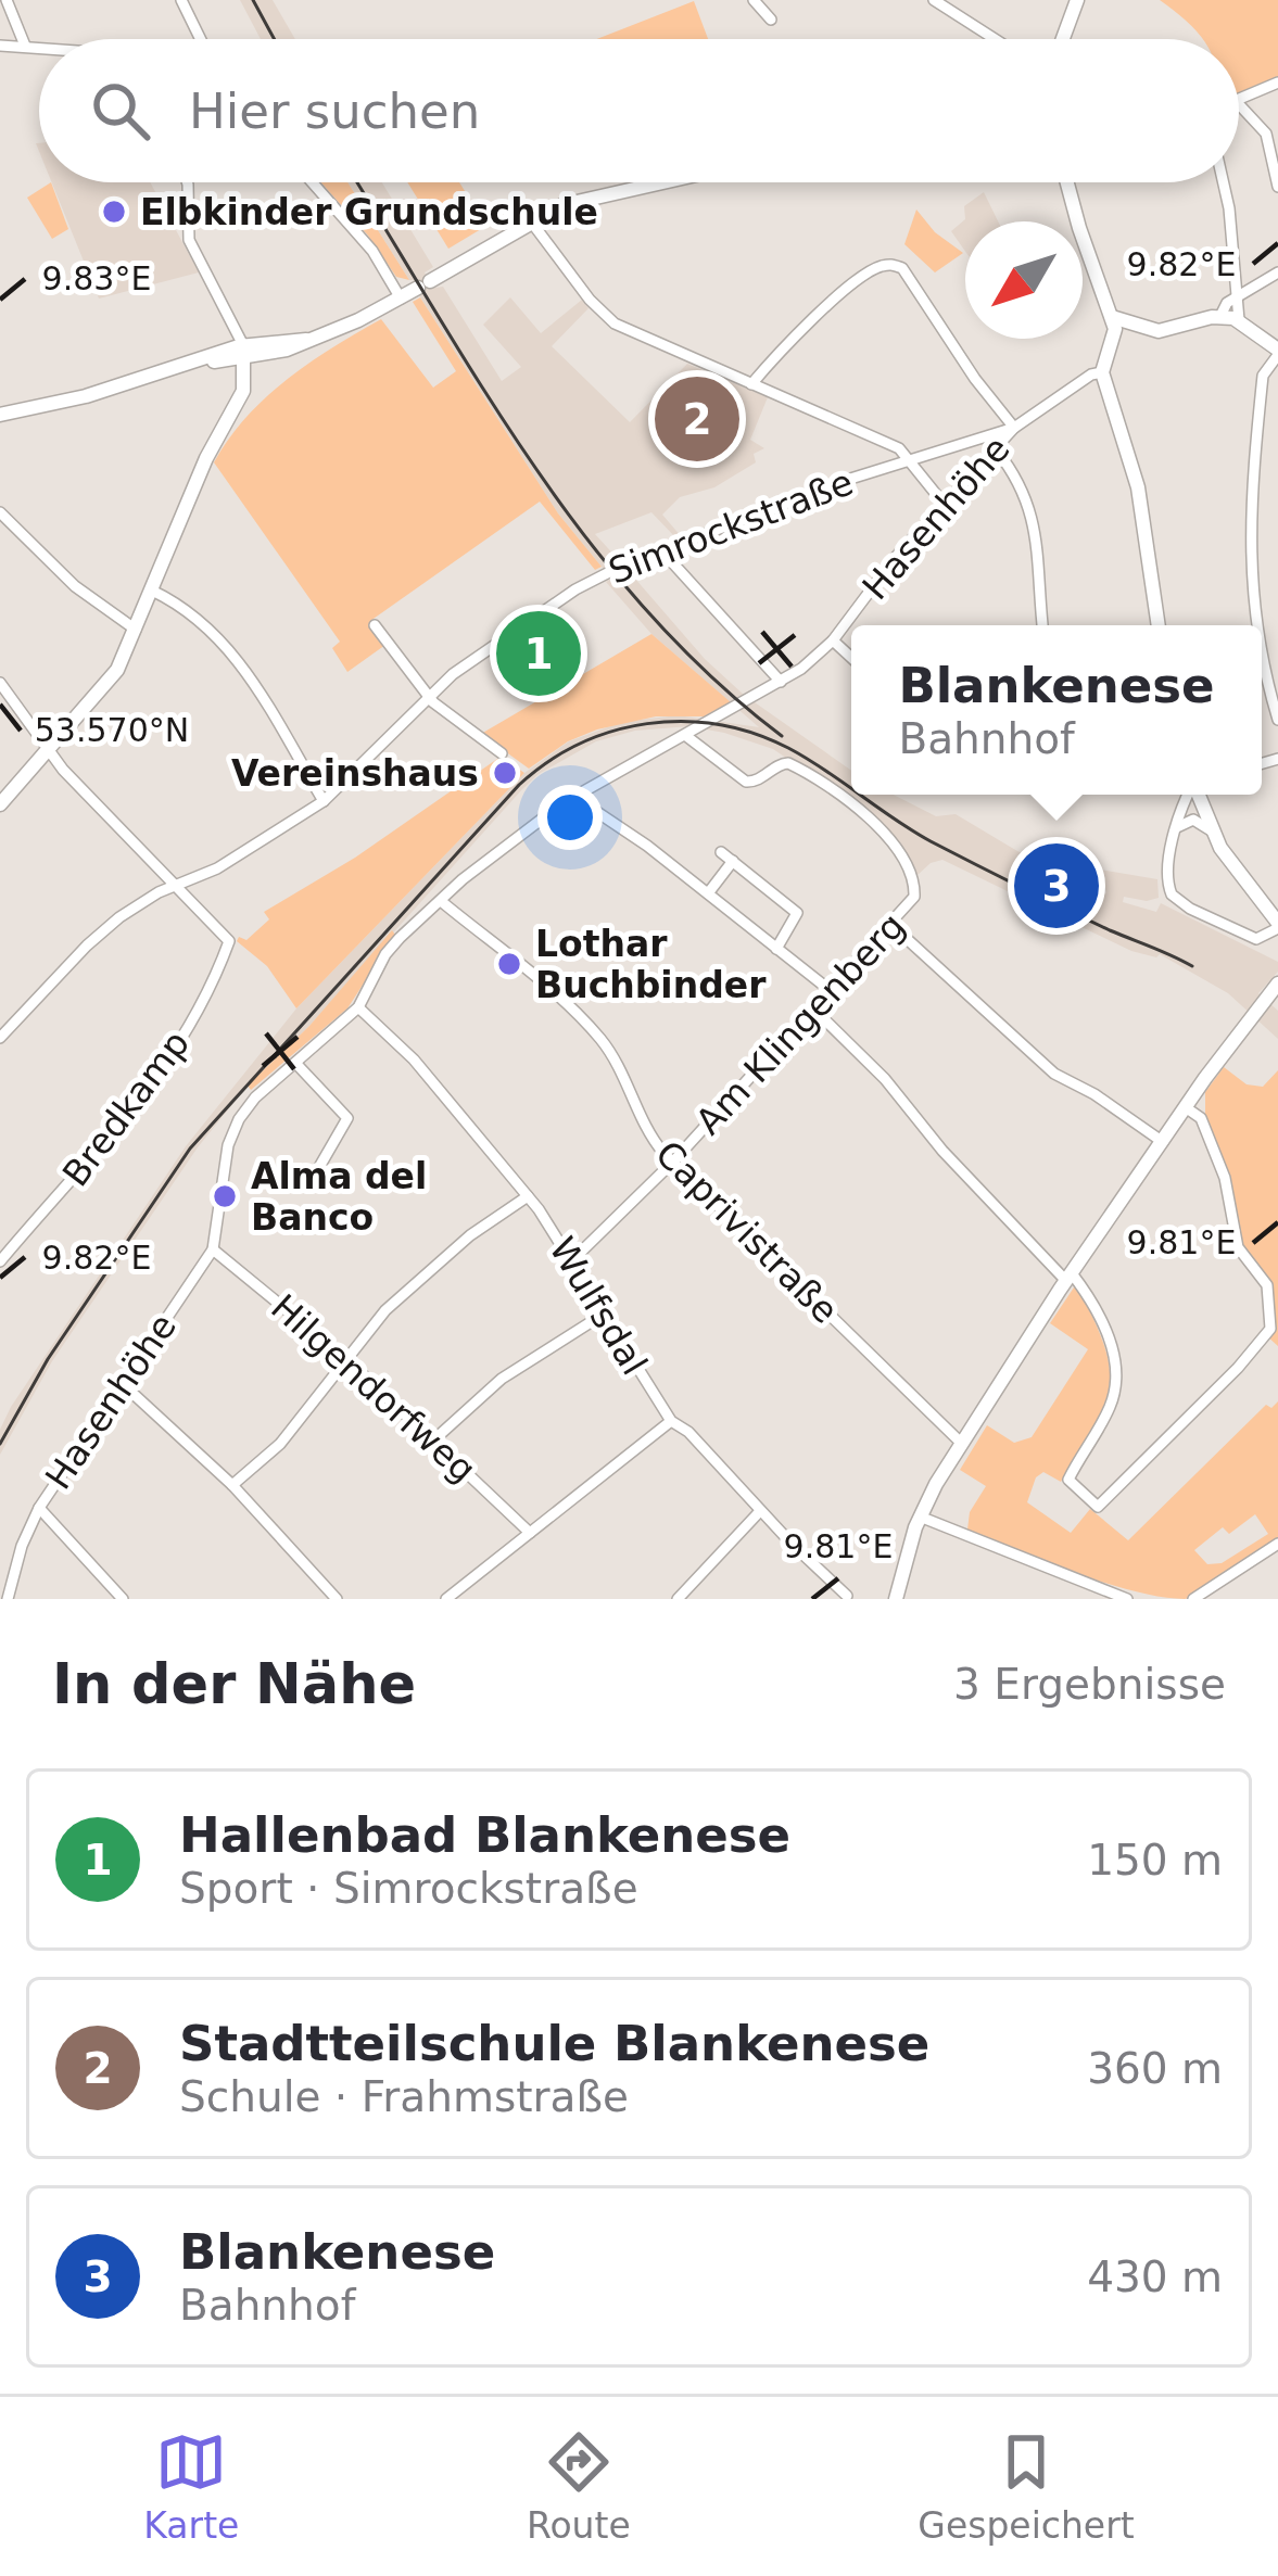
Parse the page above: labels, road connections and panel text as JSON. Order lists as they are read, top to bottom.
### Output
{
  "streets": {
    "street": [
      "Hasenhöhe",
      "Simrockstraße",
      "Am Klingenberg",
      "Bredkamp",
      "Caprivistraße",
      "Wulfsdal",
      "Hilgendorfweg"
    ]
  },
  "crossings": [
    ["Hasenhöhe", "Simrockstraße"],
    ["Hasenhöhe", "Am Klingenberg"],
    ["Hasenhöhe", "Caprivistraße"],
    ["Hasenhöhe", "Wulfsdal"],
    ["Hasenhöhe", "Hilgendorfweg"],
    ["Simrockstraße", "Bredkamp"],
    ["Am Klingenberg", "Caprivistraße"],
    ["Am Klingenberg", "Wulfsdal"]
  ],
  "places": [
    "Elbkinder Grundschule",
    "Vereinshaus",
    "Lothar Buchbinder",
    "Alma del Banco"
  ],
  "north": "bottom left",
  "page": {
    "search": "Hier suchen",
    "pins": ["2", "1", "3"],
    "popup": ["Blankenese", "Bahnhof"],
    "heading": ["In der Nähe", "3 Ergebnisse"],
    "list": [
      {
        "mark": "1",
        "name": "Hallenbad Blankenese",
        "note": "Sport · Simrockstraße",
        "value": "150 m"
      },
      {
        "mark": "2",
        "name": "Stadtteilschule Blankenese",
        "note": "Schule · Frahmstraße",
        "value": "360 m"
      },
      {
        "mark": "3",
        "name": "Blankenese",
        "note": "Bahnhof",
        "value": "430 m"
      }
    ],
    "nav": ["Karte", "Route", "Gespeichert"]
  },
  "coordinates": [
    "9.82°E",
    "9.83°E",
    "53.570°N",
    "9.81°E"
  ]
}
